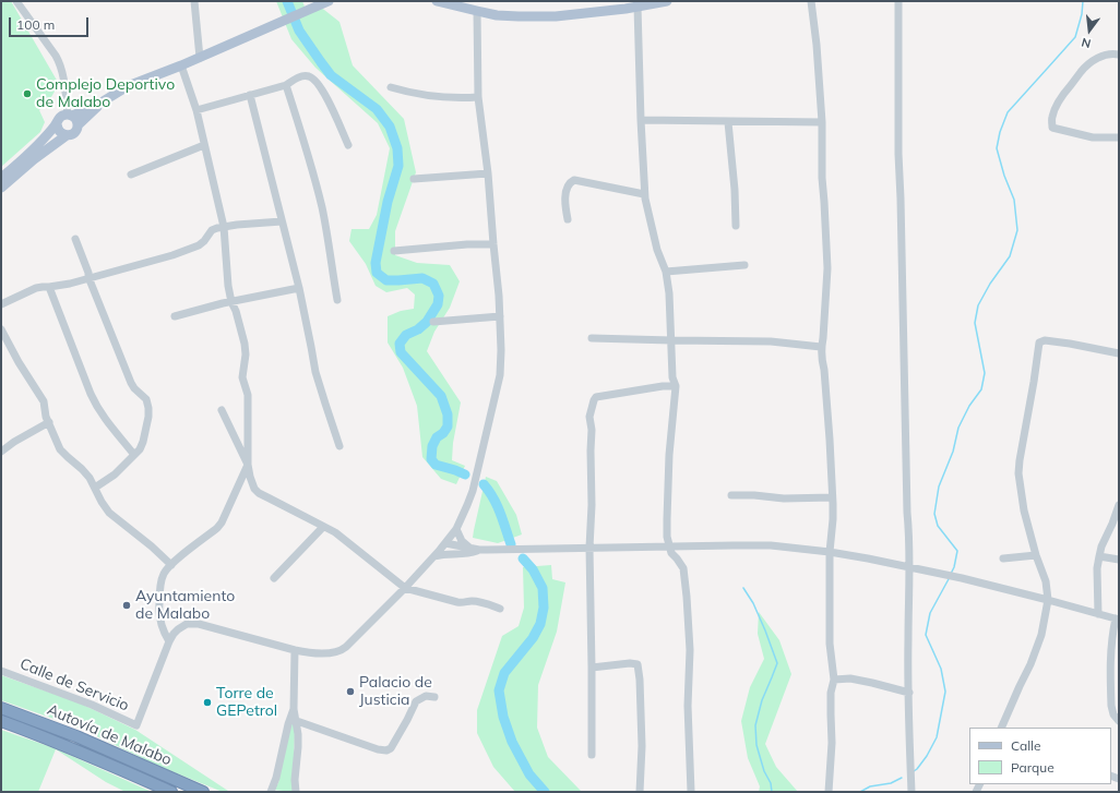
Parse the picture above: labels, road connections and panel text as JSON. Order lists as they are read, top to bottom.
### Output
{
  "streets": {
    "highway": ["Autovía de Malabo"],
    "street": ["Calle de Servicio"]
  },
  "places": [
    "Complejo Deportivo de Malabo",
    "Ayuntamiento de Malabo",
    "Palacio de Justicia",
    "Torre de GEPetrol"
  ],
  "legend": ["Calle", "Parque"],
  "scale_bar": "100 m",
  "north": "bottom"
}
